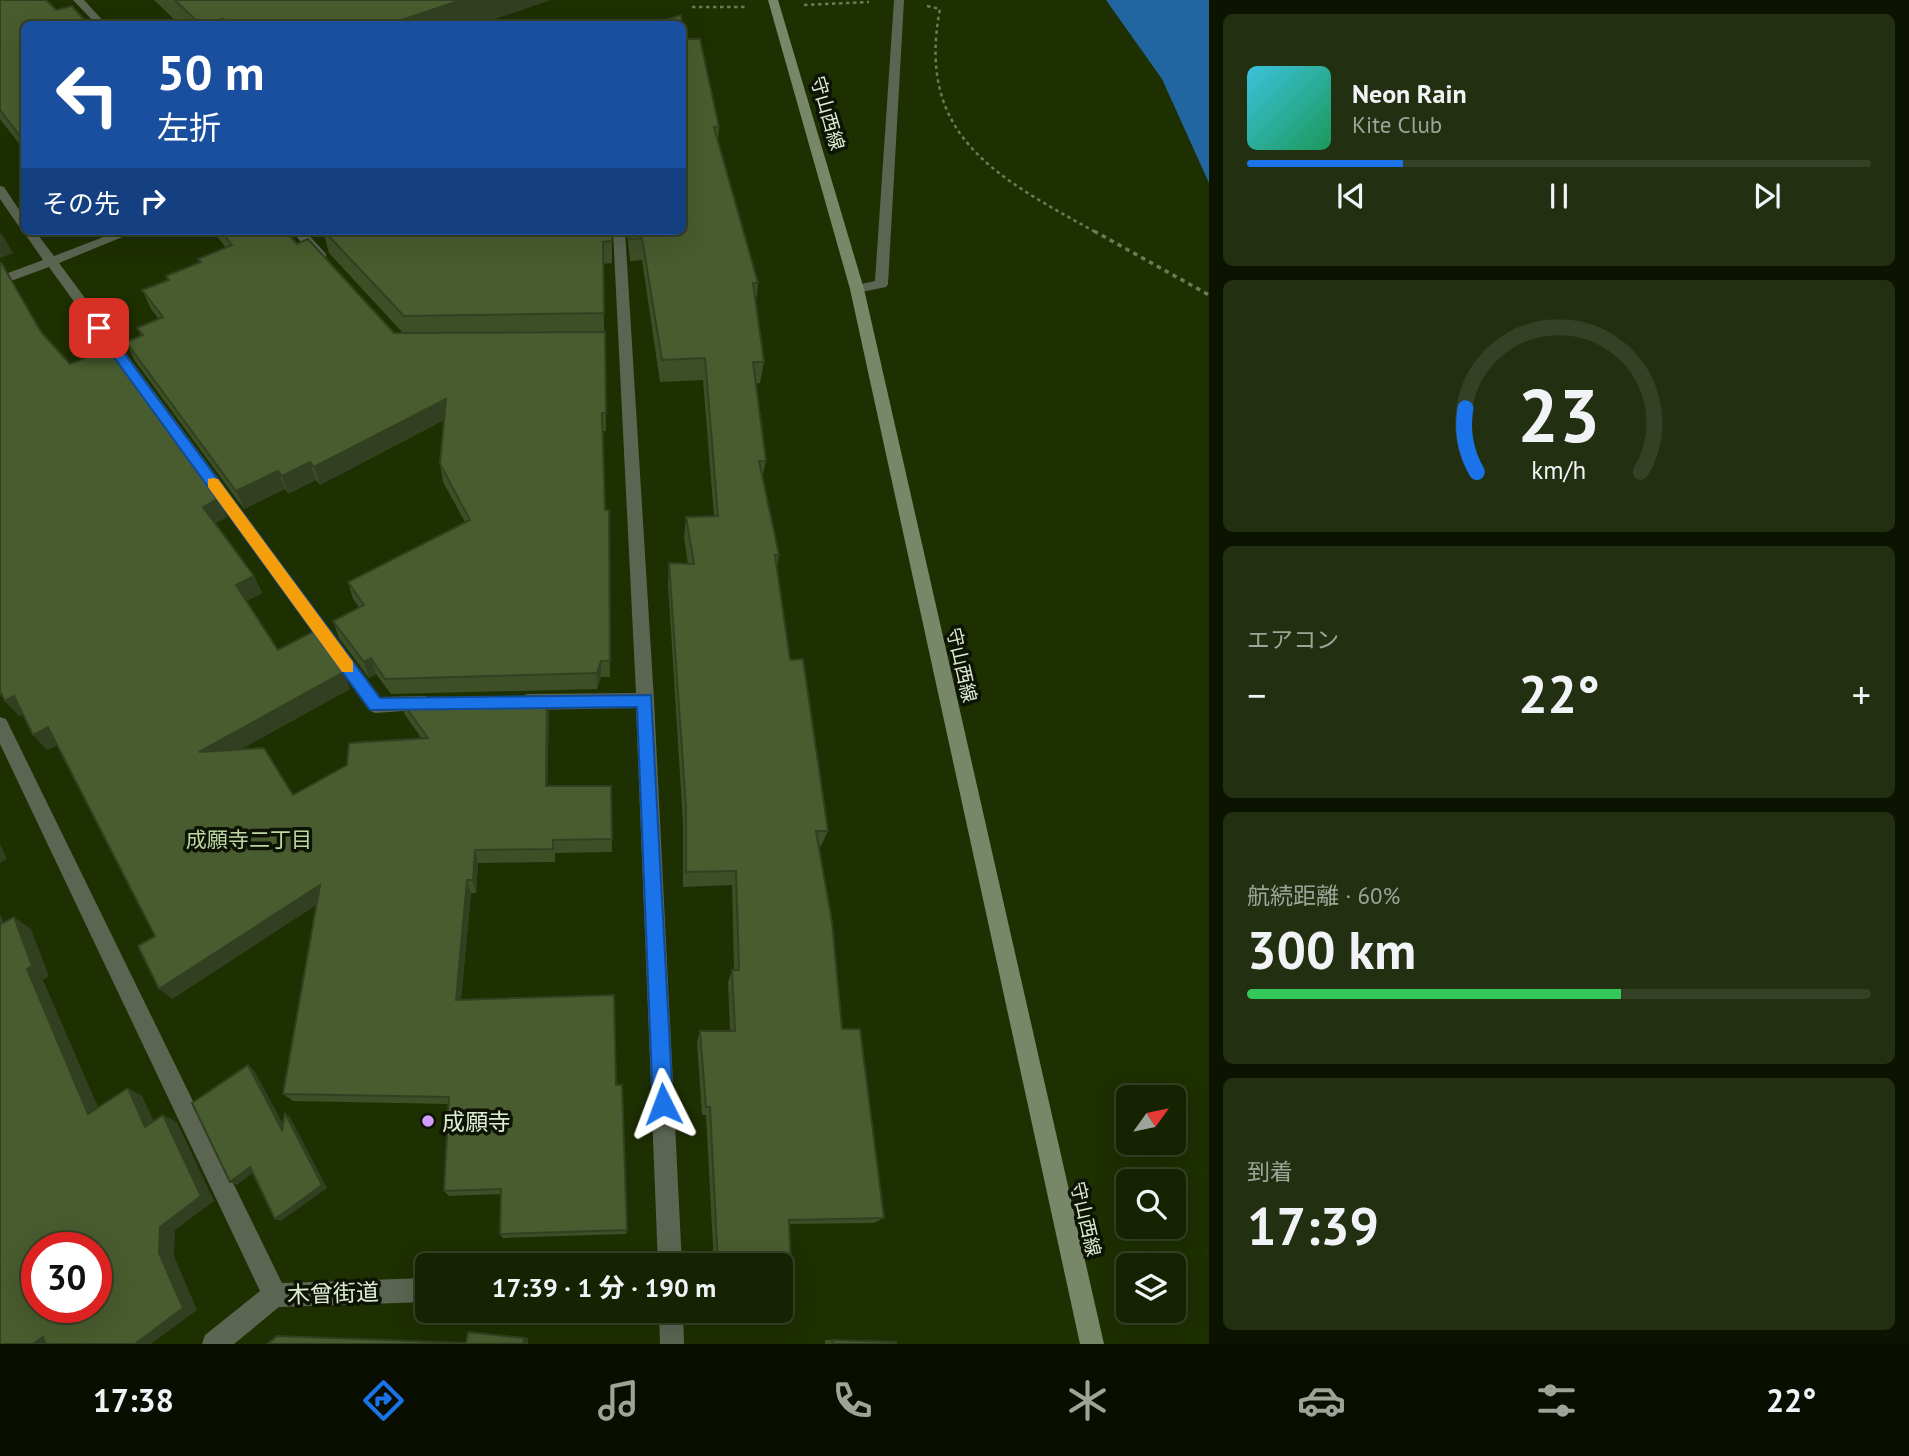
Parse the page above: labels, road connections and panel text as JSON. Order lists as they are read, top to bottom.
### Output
{
  "streets": {
    "main road": ["守山西線"],
    "street": ["木曾街道"]
  },
  "districts": ["成願寺二丁目"],
  "places": ["成願寺"],
  "north": "top right",
  "page": {
    "turn": ["50 m", "左折"],
    "song": ["Neon Rain", "Kite Club"],
    "then": "その先",
    "tile": [
      "エアコン",
      ["航続距離 · 60%", "300 km"],
      ["到着", "17:39"]
    ],
    "heat": ["−", "22°", "+"],
    "limit": "30",
    "trip": "17:39 · 1 分 · 190 m",
    "tabs": ["17:38", "22°"],
    "gauge": ["23", "km/h"]
  }
}
